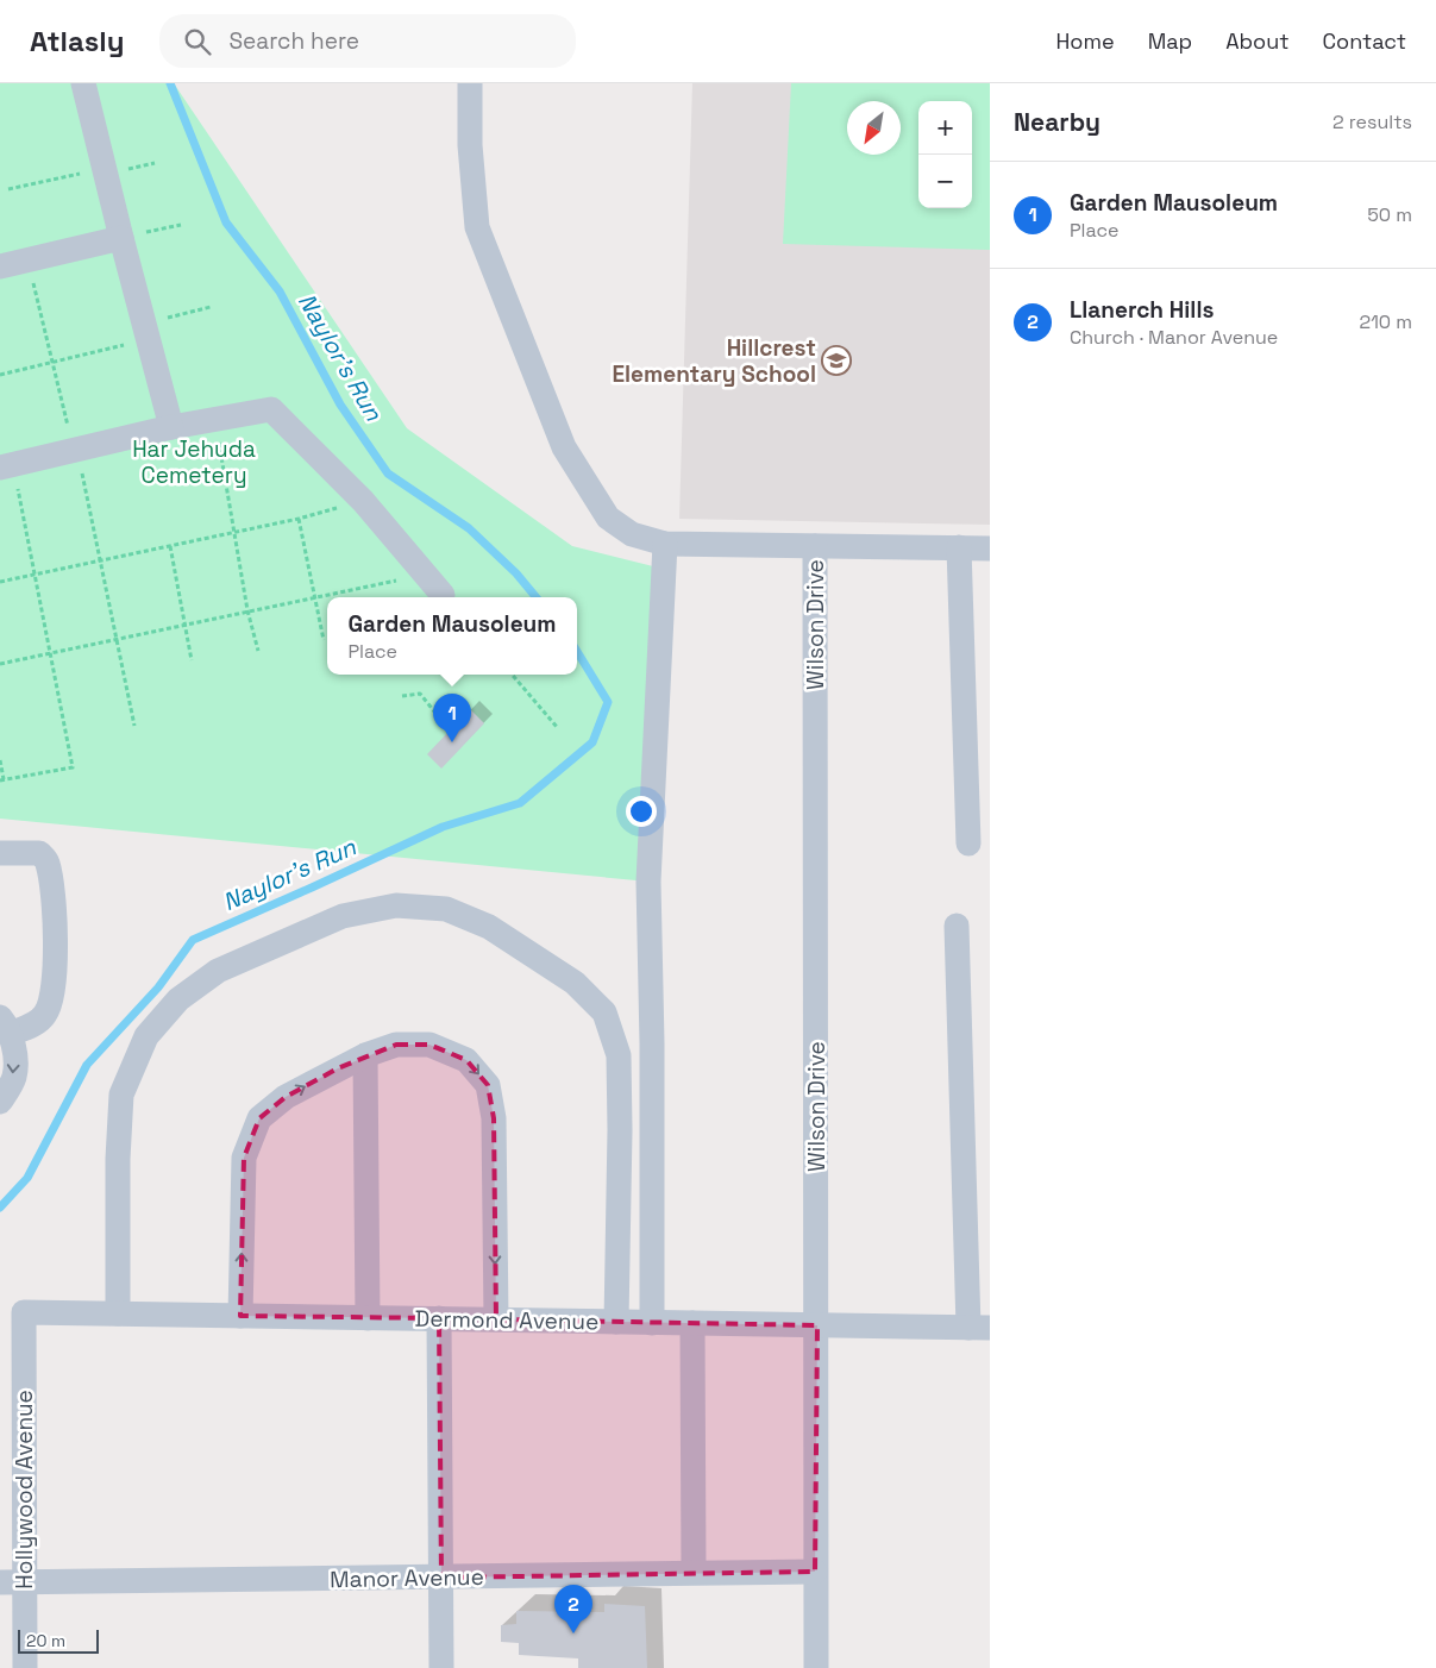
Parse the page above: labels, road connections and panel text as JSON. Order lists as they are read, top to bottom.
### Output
{
  "streets": {
    "street": [
      "Wilson Drive",
      "Dermond Avenue",
      "Hollywood Avenue",
      "Manor Avenue"
    ]
  },
  "crossings": [
    ["Wilson Drive", "Dermond Avenue"],
    ["Wilson Drive", "Manor Avenue"],
    ["Dermond Avenue", "Hollywood Avenue"],
    ["Hollywood Avenue", "Manor Avenue"]
  ],
  "water": ["Naylor's Run"],
  "parks": ["Har Jehuda Cemetery"],
  "places": {
    "school or university": ["Hillcrest Elementary School"]
  },
  "scale_bar": "20 m",
  "north": "bottom left",
  "page": {
    "header": "Atlasly",
    "search": "Search here",
    "nav": [
      "Home",
      "Map",
      "About",
      "Contact"
    ],
    "heading": ["Nearby", "2 results"],
    "map_buttons": ["+", "−"],
    "list": [
      {
        "mark": "1",
        "name": "Garden Mausoleum",
        "note": "Place",
        "value": "50 m"
      },
      {
        "mark": "2",
        "name": "Llanerch Hills",
        "note": "Church · Manor Avenue",
        "value": "210 m"
      }
    ],
    "popup": ["Garden Mausoleum", "Place"],
    "pins": ["1", "2"],
    "scale": "20 m"
  }
}
